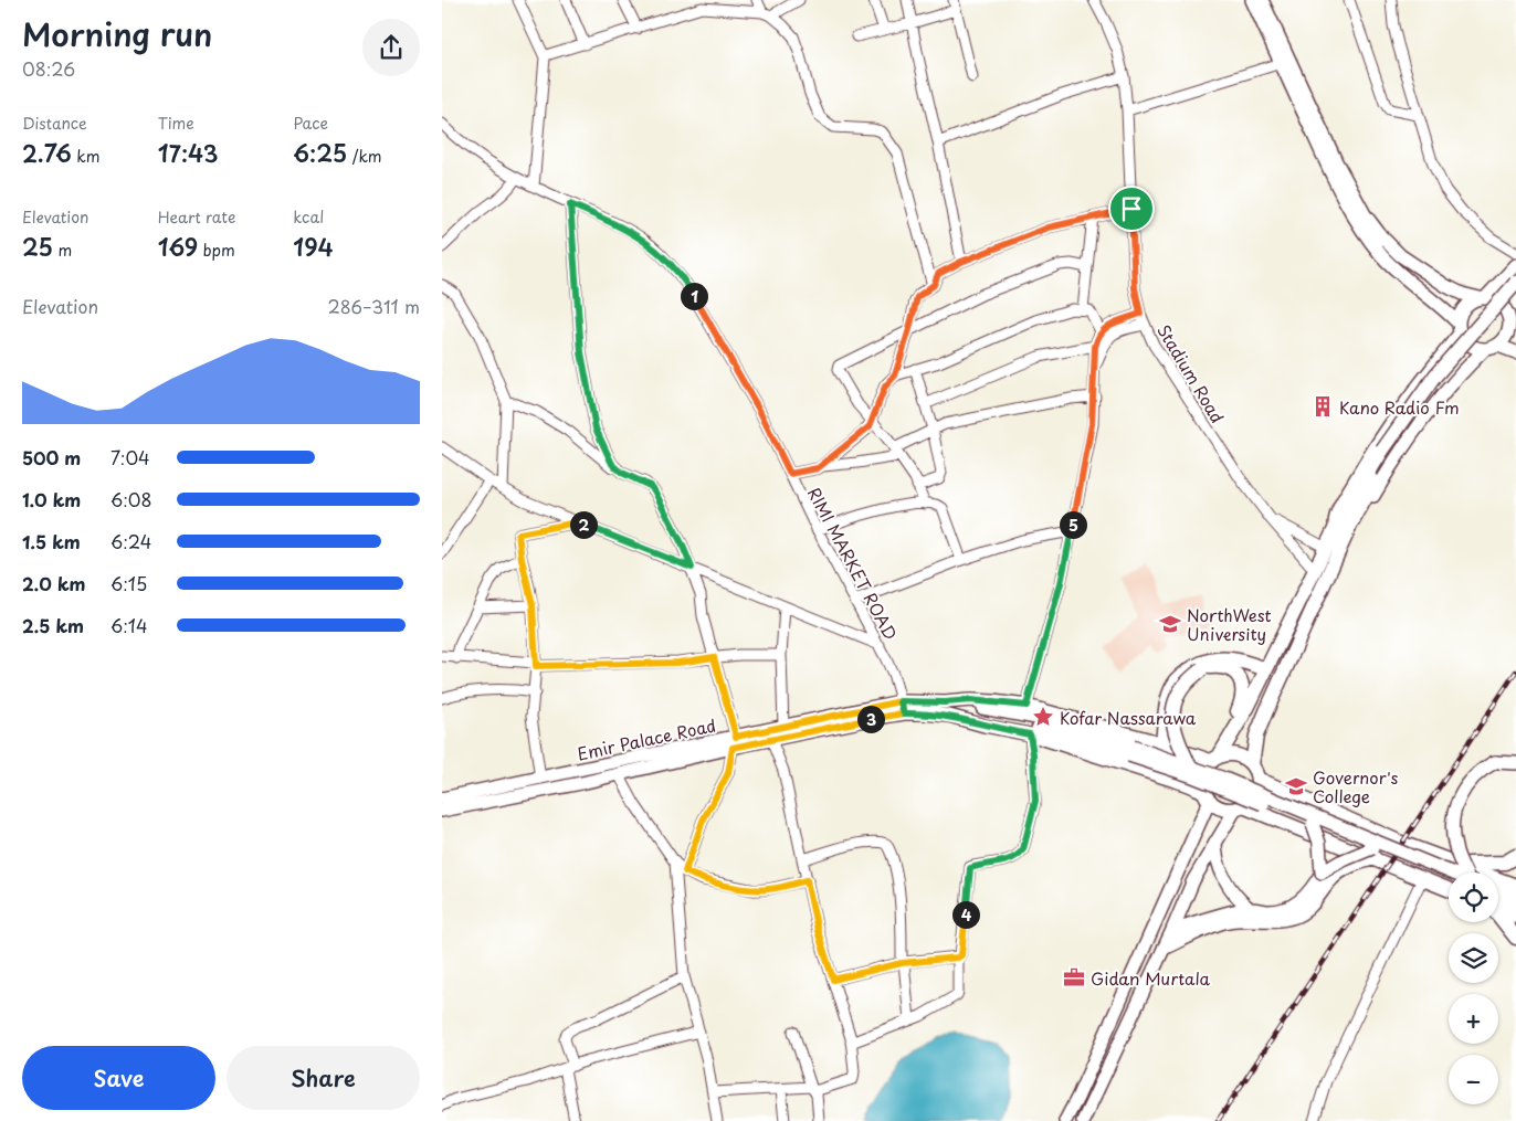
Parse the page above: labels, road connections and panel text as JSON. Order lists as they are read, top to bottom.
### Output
{
  "streets": {
    "main road": ["Emir Palace Road"],
    "street": ["Stadium Road", "RIMI MARKET ROAD"]
  },
  "crossings": [
    ["RIMI MARKET ROAD", "Emir Palace Road"]
  ],
  "places": {
    "building": ["Kano Radio Fm"],
    "school or university": ["NorthWest University", "Governor's College"],
    "place": ["Kofar Nassarawa"],
    "office": ["Gidan Murtala"]
  },
  "page": {
    "heading": ["Morning run", "08:26"],
    "stats": [
      ["Distance", "2.76 km"],
      ["Time", "17:43"],
      ["Pace", "6:25 /km"],
      ["Elevation", "25 m"],
      ["Heart rate", "169 bpm"],
      ["kcal", "194"]
    ],
    "chart": ["Elevation", "286–311 m"],
    "pins": [
      "1",
      "2",
      "5",
      "3",
      "4"
    ],
    "list": [
      {
        "name": "500 m",
        "note": "7:04"
      },
      {
        "name": "1.0 km",
        "note": "6:08"
      },
      {
        "name": "1.5 km",
        "note": "6:24"
      },
      {
        "name": "2.0 km",
        "note": "6:15"
      },
      {
        "name": "2.5 km",
        "note": "6:14"
      }
    ],
    "map_buttons": ["+", "−"],
    "buttons": ["Save", "Share"]
  }
}
